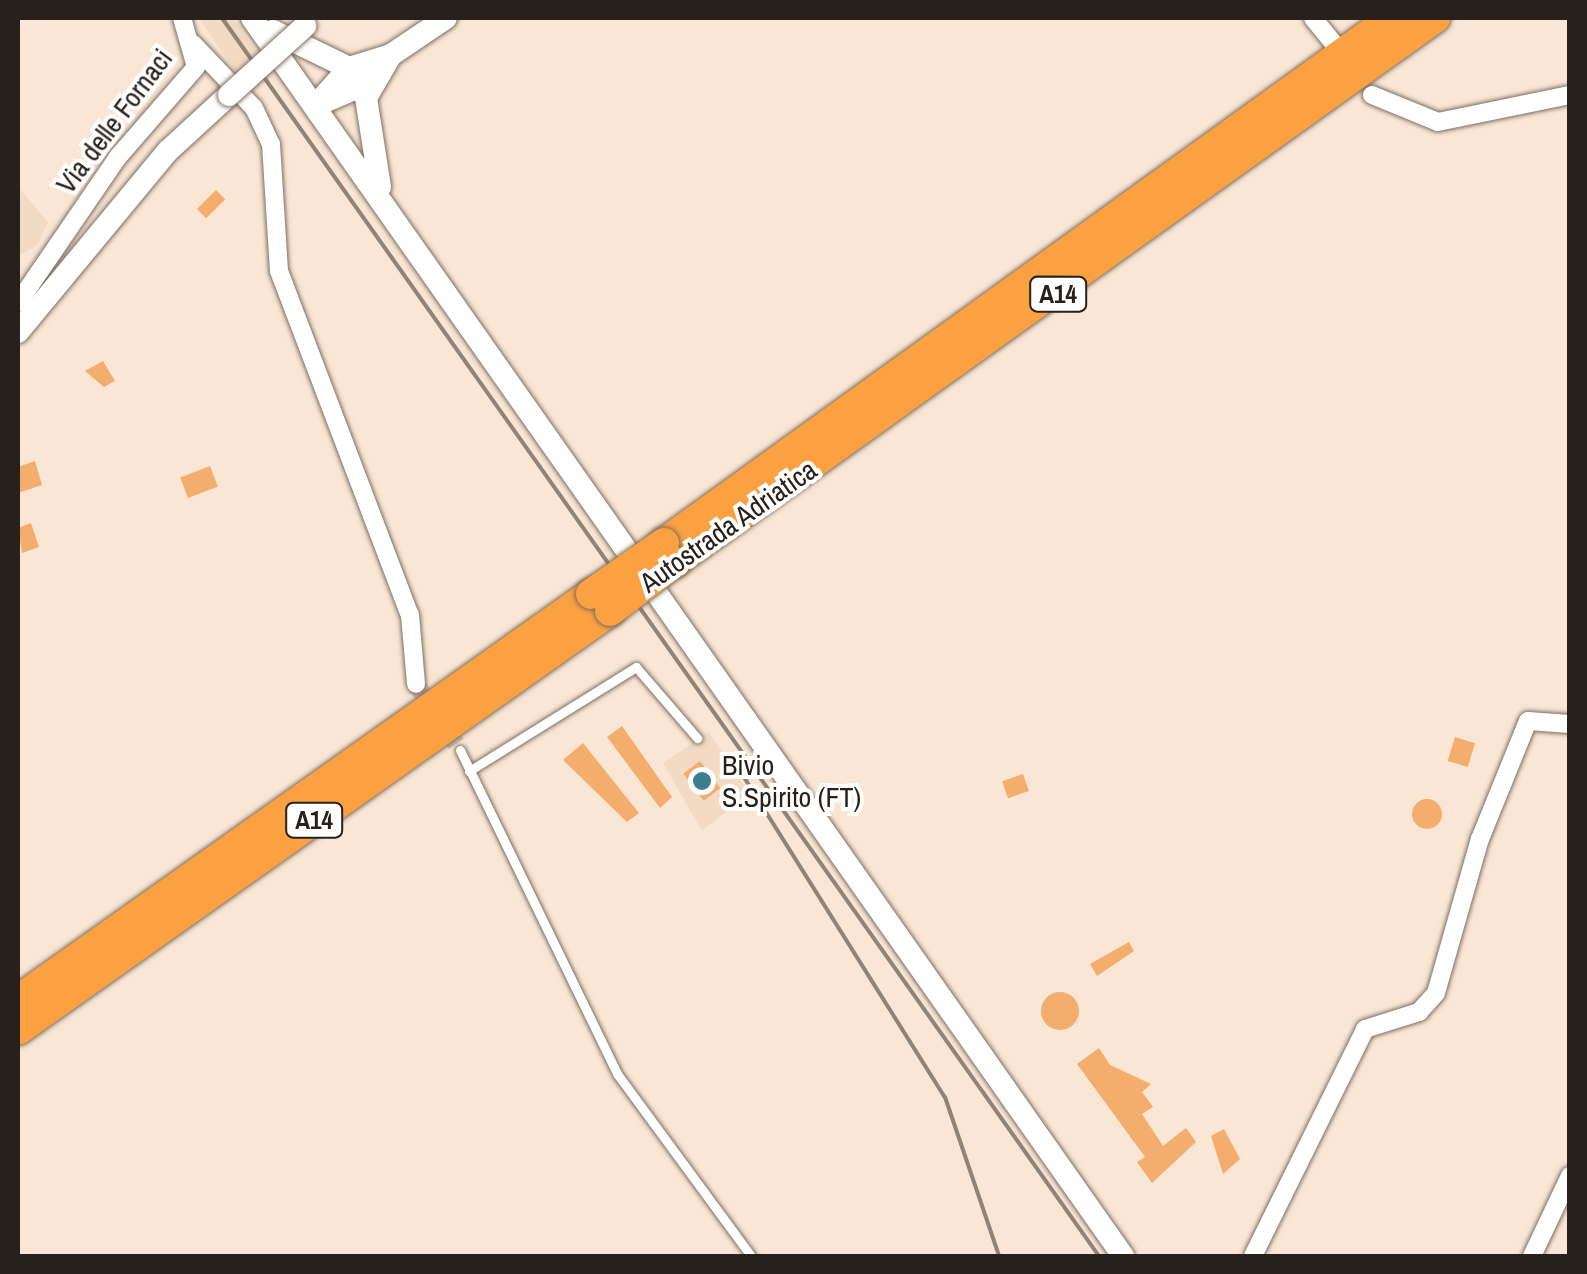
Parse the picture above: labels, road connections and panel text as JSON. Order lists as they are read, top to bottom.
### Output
{
  "streets": {
    "highway": ["A14", "Autostrada Adriatica"],
    "street": ["Via delle Fornaci"]
  },
  "places": ["Bivio S.Spirito (FT)"]
}
